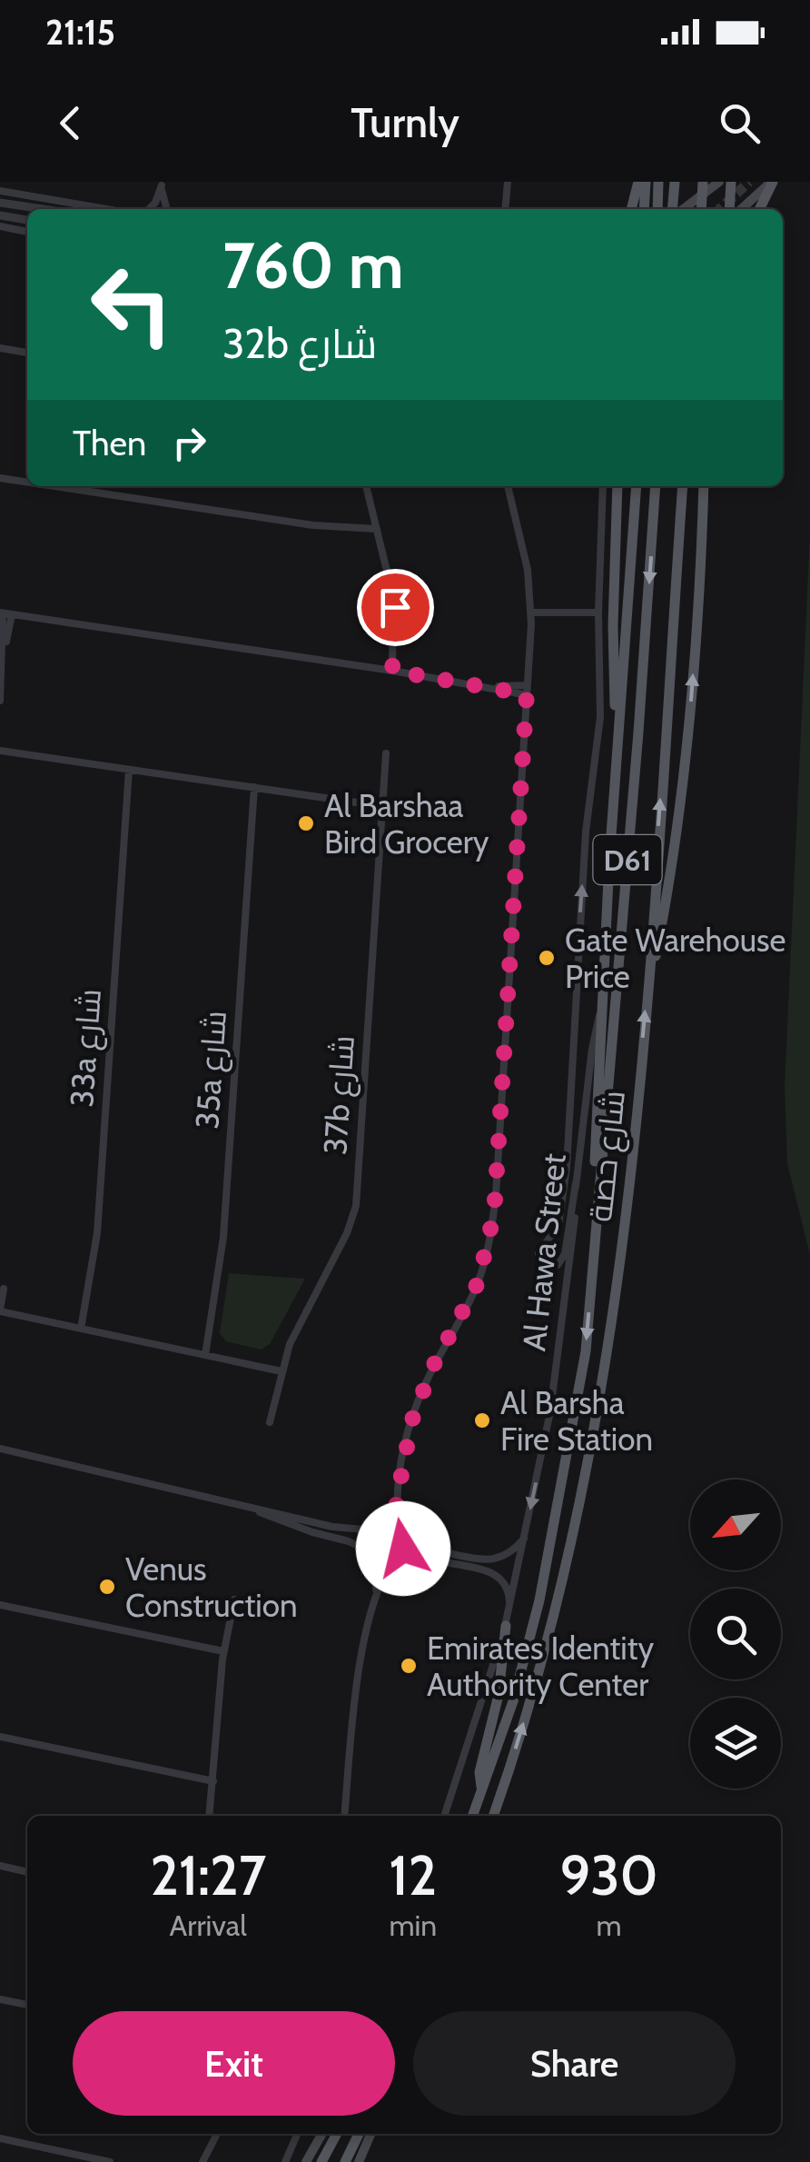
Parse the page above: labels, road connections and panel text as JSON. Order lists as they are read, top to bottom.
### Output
{
  "streets": {
    "main road": ["D61", "شارع حصة"],
    "street": [
      "33a شارع",
      "35a شارع",
      "37b شارع",
      "Al Hawa Street"
    ]
  },
  "crossings": [
    ["D61", "شارع حصة"],
    ["شارع حصة", "Al Hawa Street"]
  ],
  "one_way": ["Al Hawa Street"],
  "places": [
    "Al Barshaa Bird Grocery",
    "Gate Warehouse Price",
    "Al Barsha Fire Station",
    "Venus Construction",
    "Emirates Identity Authority Center"
  ],
  "north": "bottom left",
  "page": {
    "status": "21:15",
    "header": "Turnly",
    "turn": ["760 m", "32b شارع"],
    "then": "Then",
    "eta": [
      "21:27",
      "Arrival",
      "12",
      "min",
      "930",
      "m"
    ],
    "buttons": ["Exit", "Share"]
  }
}
